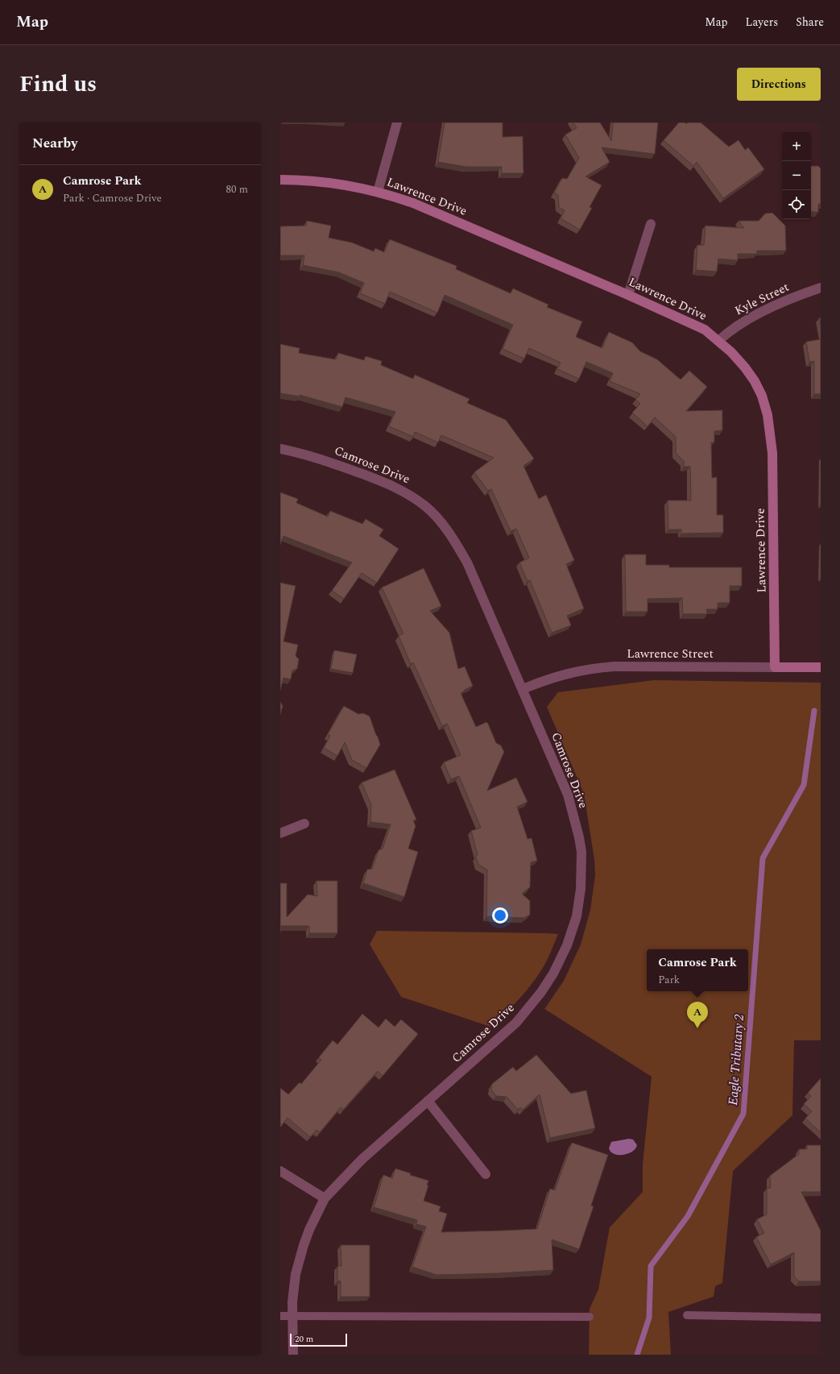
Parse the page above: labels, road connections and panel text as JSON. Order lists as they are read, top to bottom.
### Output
{
  "streets": {
    "street": [
      "Lawrence Drive",
      "Kyle Street",
      "Camrose Drive",
      "Lawrence Street"
    ]
  },
  "crossings": [
    ["Lawrence Drive", "Kyle Street"],
    ["Lawrence Drive", "Lawrence Street"],
    ["Camrose Drive", "Lawrence Street"]
  ],
  "water": ["Eagle Tributary 2"],
  "scale_bar": "20 m",
  "page": {
    "header": "Map",
    "nav": ["Map", "Layers", "Share"],
    "title": "Find us",
    "buttons": "Directions",
    "heading": "Nearby",
    "map_buttons": ["+", "−"],
    "list": [
      {
        "mark": "A",
        "name": "Camrose Park",
        "note": "Park · Camrose Drive",
        "value": "80 m"
      }
    ],
    "popup": ["Camrose Park", "Park"],
    "pins": "A",
    "scale": "20 m"
  }
}
